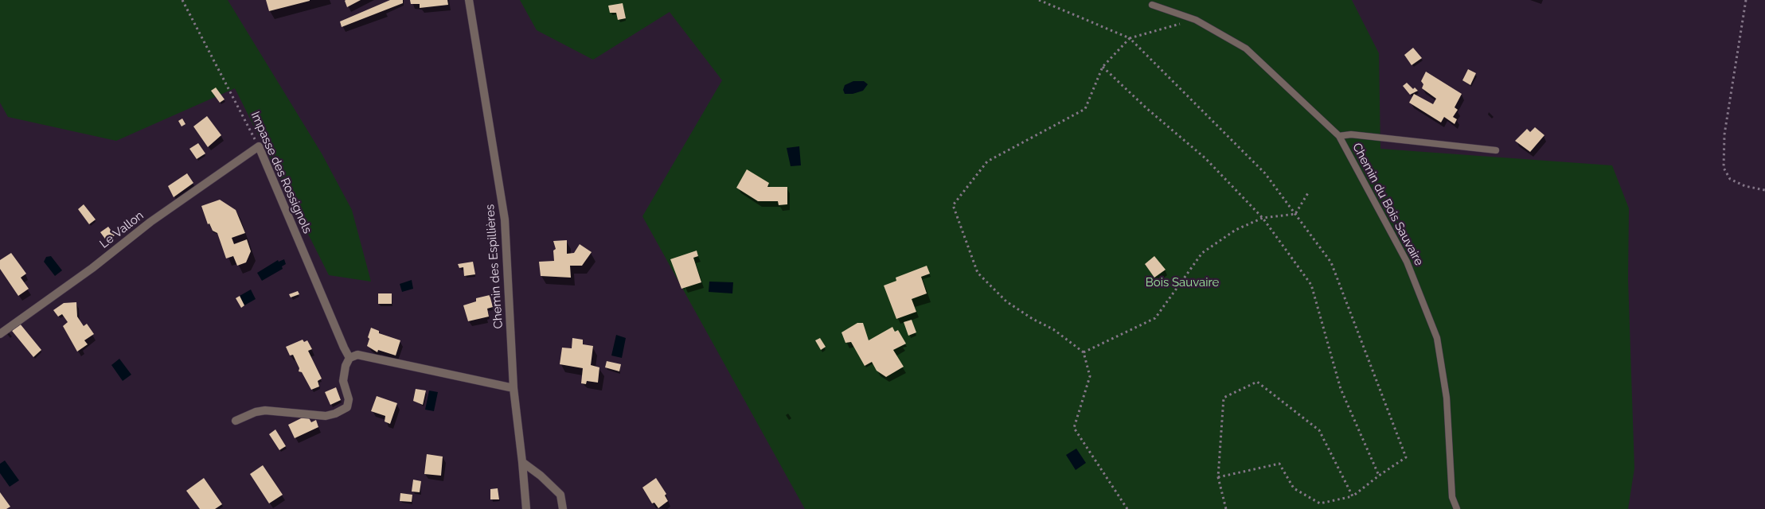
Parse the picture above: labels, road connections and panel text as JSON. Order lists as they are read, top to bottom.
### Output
{
  "streets": {
    "street": ["Impasse des Rossignols", "Le Vallon", "Chemin des Espillières"],
    "lane": ["Chemin du Bois Sauvaire"]
  },
  "crossings": [
    ["Impasse des Rossignols", "Le Vallon"]
  ],
  "parks": ["Bois Sauvaire"]
}
